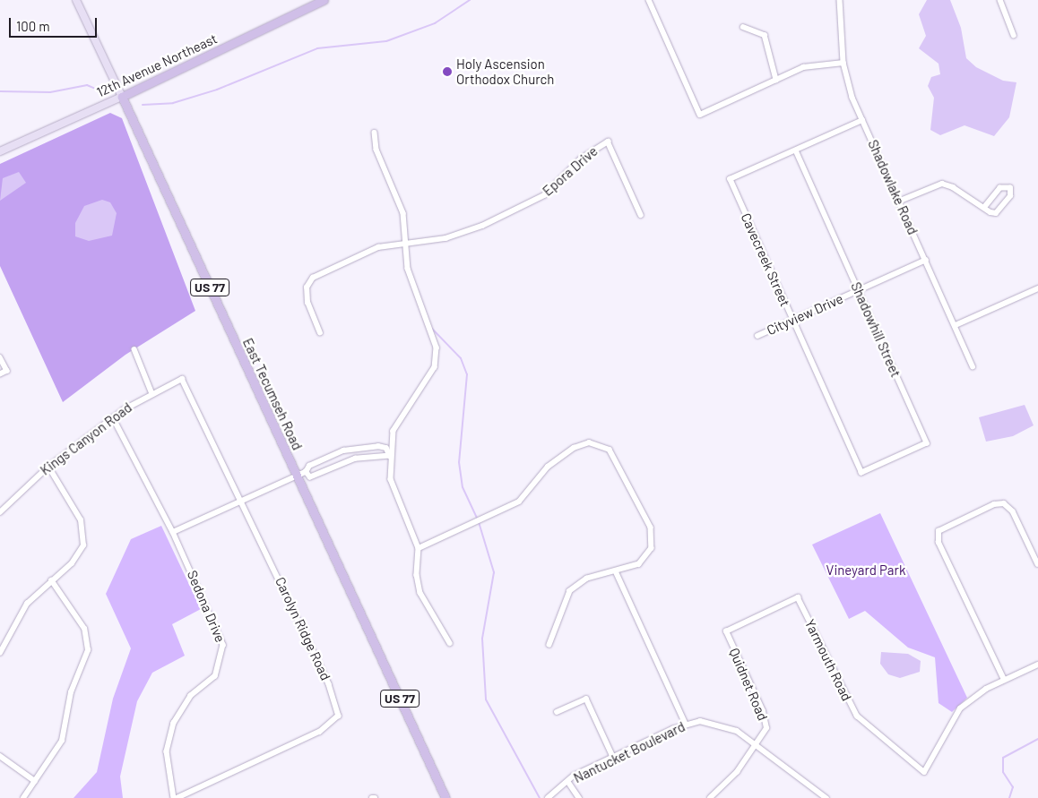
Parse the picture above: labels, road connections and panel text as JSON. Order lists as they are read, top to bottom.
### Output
{
  "streets": {
    "main road": ["12th Avenue Northeast", "US 77", "East Tecumseh Road"],
    "street": [
      "Epora Drive",
      "Shadowlake Road",
      "Cavecreek Street",
      "Cityview Drive",
      "Shadowhill Street",
      "Kings Canyon Road",
      "Sedona Drive",
      "Carolyn Ridge Road",
      "Yarmouth Road",
      "Quidnet Road",
      "Nantucket Boulevard"
    ]
  },
  "crossings": [
    ["12th Avenue Northeast", "East Tecumseh Road"],
    ["Shadowlake Road", "Cavecreek Street"],
    ["Shadowlake Road", "Cityview Drive"],
    ["Cavecreek Street", "Cityview Drive"],
    ["Cavecreek Street", "Shadowhill Street"],
    ["Cityview Drive", "Shadowhill Street"],
    ["Kings Canyon Road", "Sedona Drive"],
    ["Kings Canyon Road", "Carolyn Ridge Road"],
    ["Sedona Drive", "Carolyn Ridge Road"],
    ["Yarmouth Road", "Quidnet Road"],
    ["Quidnet Road", "Nantucket Boulevard"]
  ],
  "parks": ["Vineyard Park"],
  "places": ["Holy Ascension Orthodox Church"],
  "scale_bar": "100 m"
}
